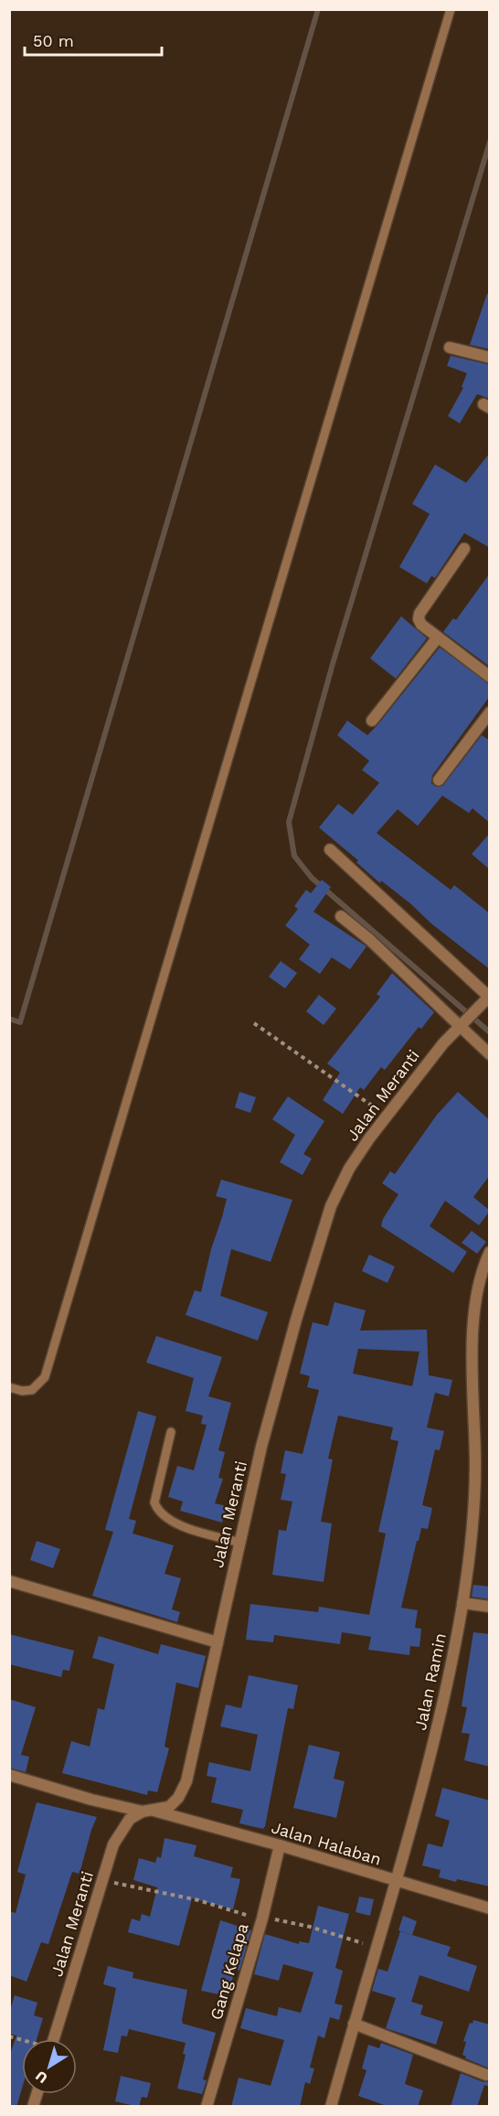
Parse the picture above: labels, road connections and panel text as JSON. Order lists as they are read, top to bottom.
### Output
{
  "streets": {
    "street": [
      "Jalan Meranti",
      "Jalan Ramin",
      "Jalan Halaban",
      "Gang Kelapa"
    ]
  },
  "crossings": [
    ["Jalan Meranti", "Jalan Halaban"],
    ["Jalan Ramin", "Jalan Halaban"],
    ["Jalan Halaban", "Gang Kelapa"]
  ],
  "scale_bar": "50 m",
  "north": "bottom left"
}
